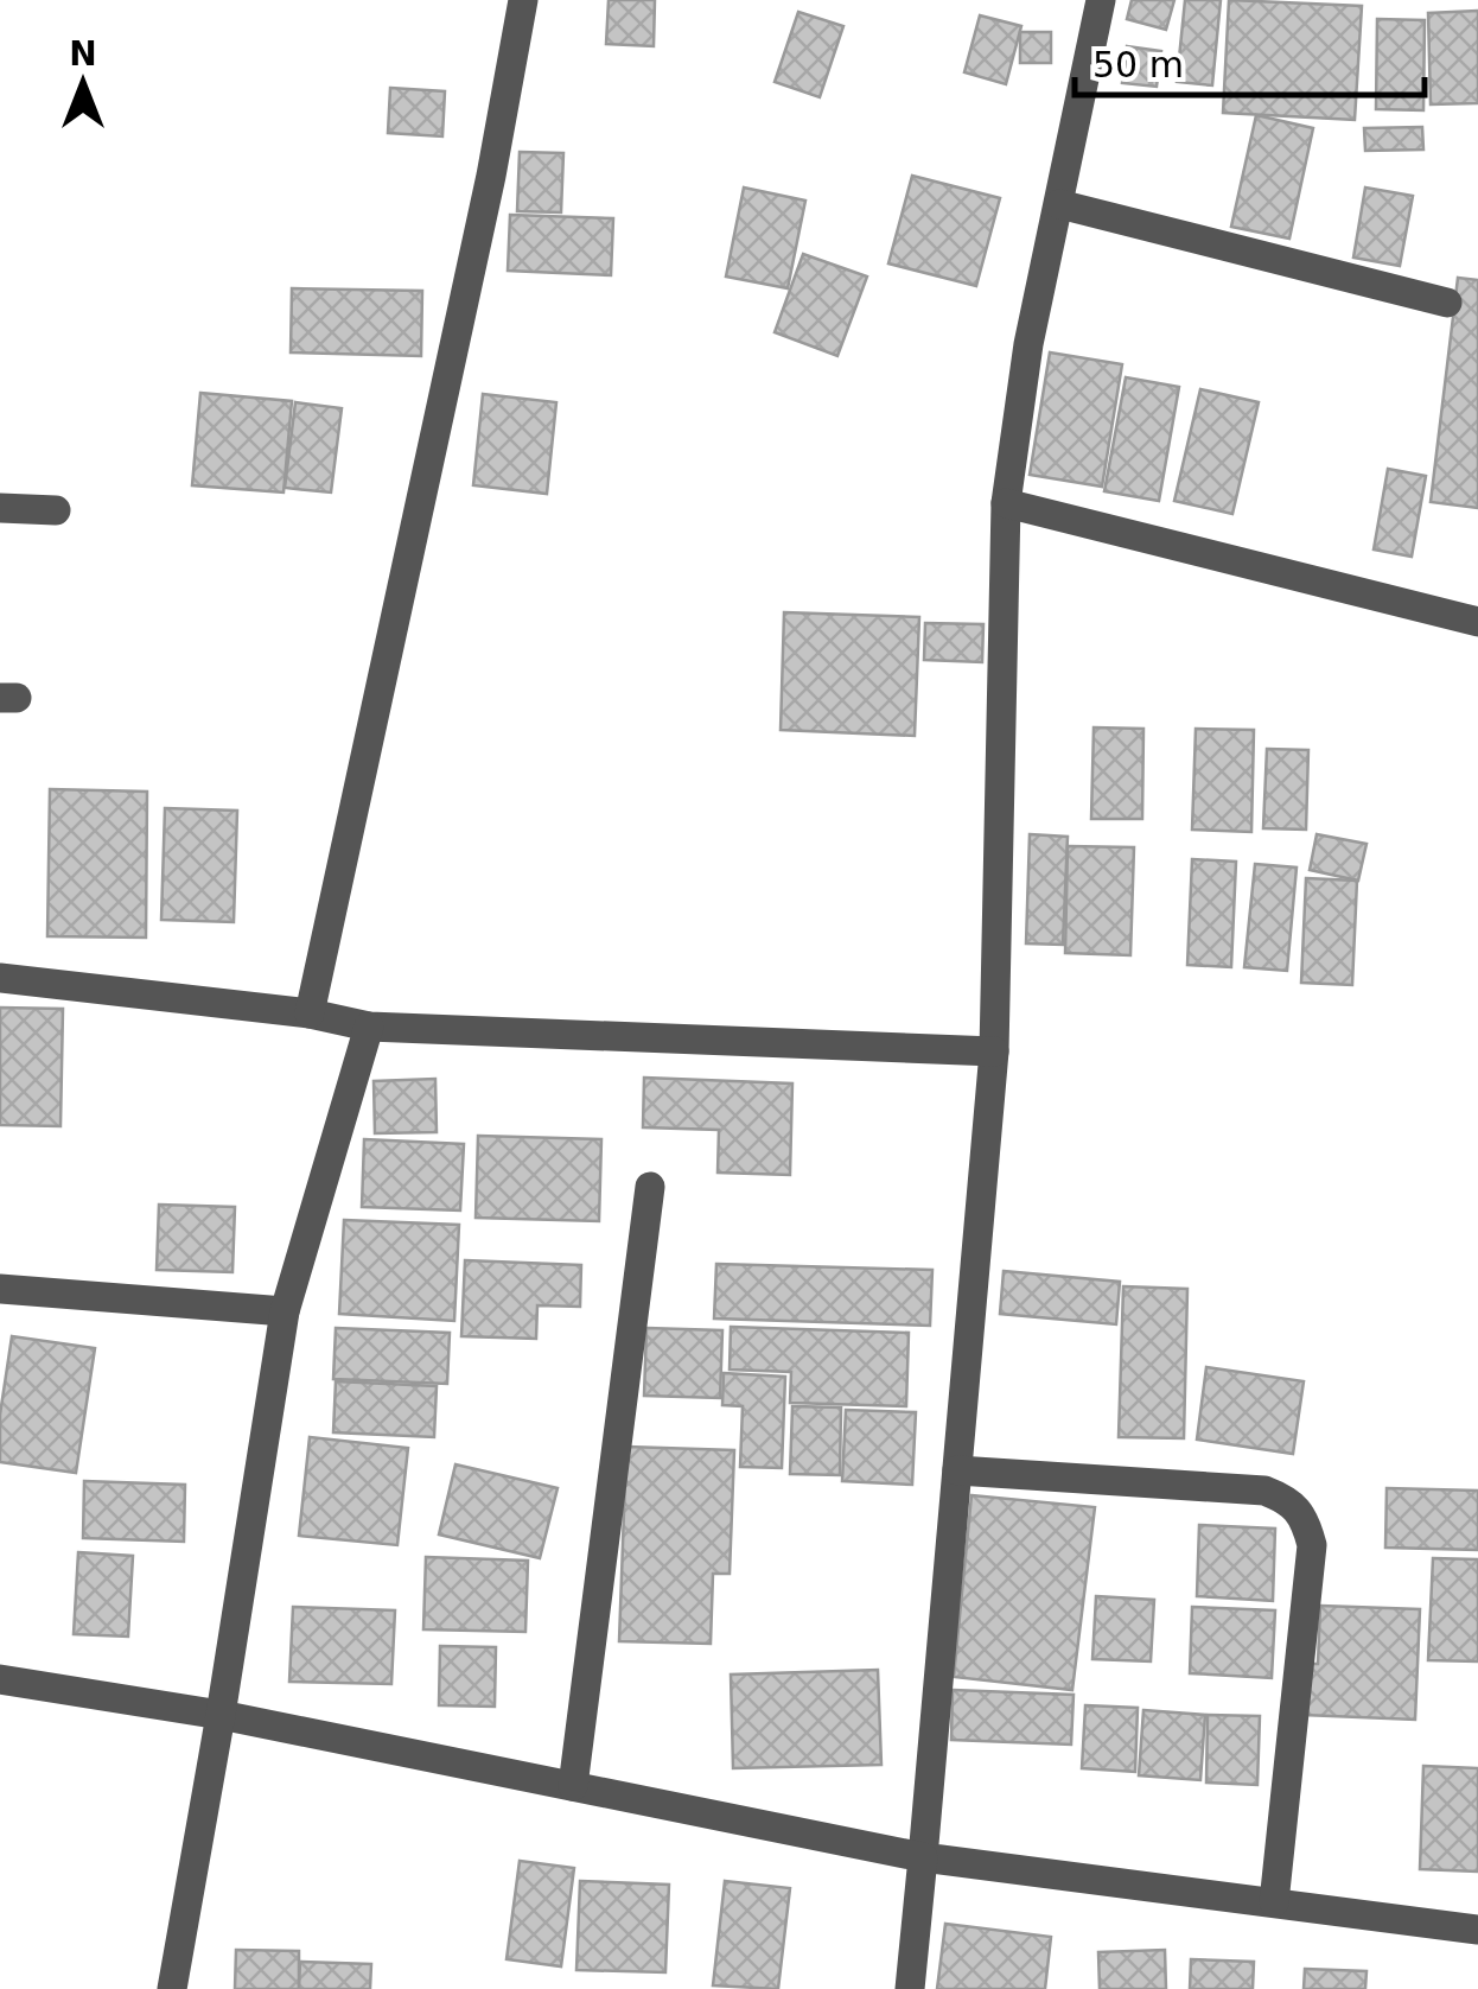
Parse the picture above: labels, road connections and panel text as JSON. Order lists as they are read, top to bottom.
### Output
{
  "scale_bar": "50 m",
  "north": "top"
}
